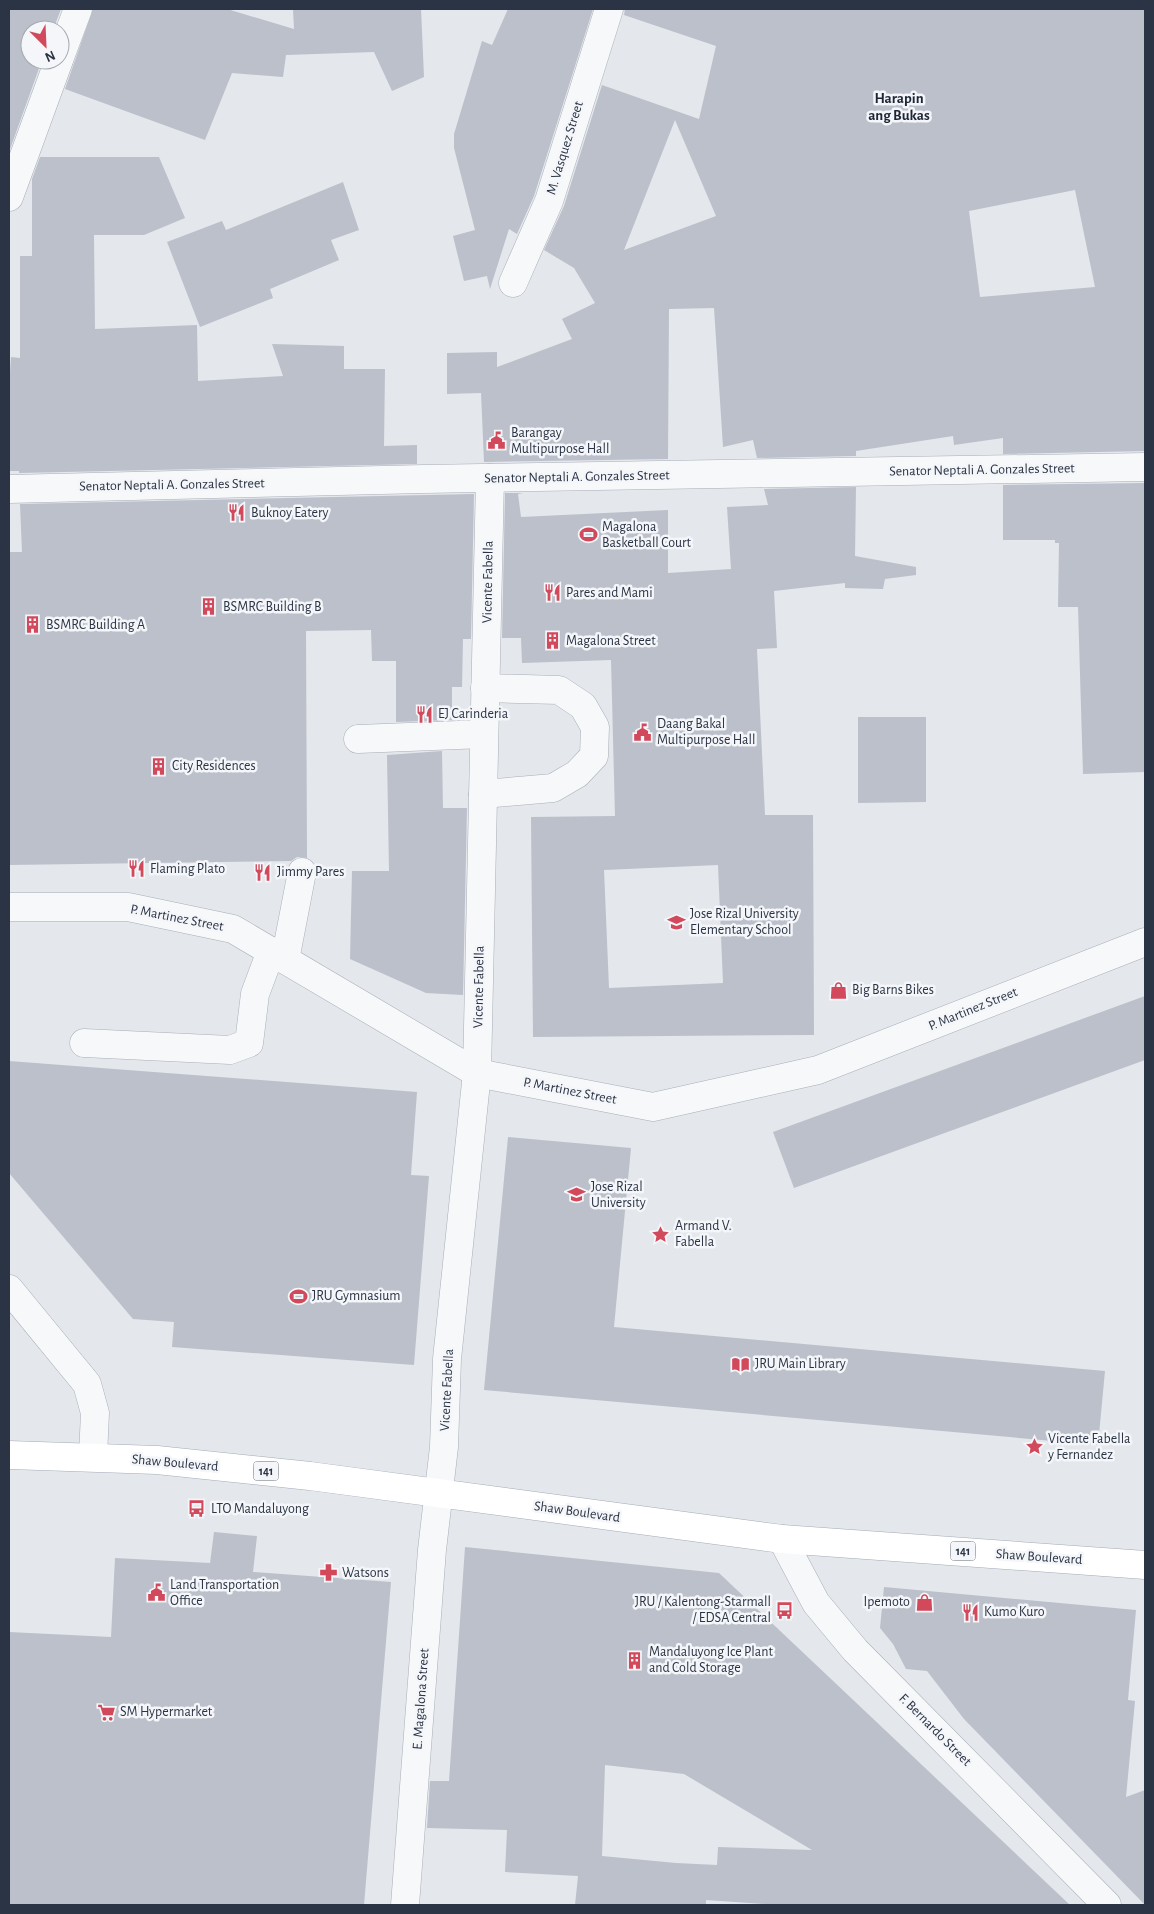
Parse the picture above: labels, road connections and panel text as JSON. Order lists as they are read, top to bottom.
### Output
{
  "streets": {
    "main road": ["Shaw Boulevard", "141"],
    "street": [
      "M. Vasquez Street",
      "Senator Neptali A. Gonzales Street",
      "Vicente Fabella",
      "P. Martinez Street",
      "E. Magalona Street",
      "F. Bernardo Street"
    ]
  },
  "crossings": [
    ["Senator Neptali A. Gonzales Street", "Vicente Fabella"],
    ["Vicente Fabella", "P. Martinez Street"],
    ["Vicente Fabella", "Shaw Boulevard"],
    ["Vicente Fabella", "E. Magalona Street"],
    ["Shaw Boulevard", "E. Magalona Street"],
    ["Shaw Boulevard", "F. Bernardo Street"]
  ],
  "districts": ["Harapin ang Bukas"],
  "places": {
    "public building": ["Barangay Multipurpose Hall", "Daang Bakal Multipurpose Hall", "Land Transportation Office"],
    "restaurant": [
      "Buknoy Eatery",
      "Pares and Mami",
      "EJ Carinderia",
      "Flaming Plato",
      "Jimmy Pares",
      "Kumo Kuro"
    ],
    "sports": ["Magalona Basketball Court", "JRU Gymnasium"],
    "building": [
      "BSMRC Building B",
      "BSMRC Building A",
      "Magalona Street",
      "City Residences",
      "Mandaluyong Ice Plant and Cold Storage"
    ],
    "school or university": ["Jose Rizal University Elementary School", "Jose Rizal University"],
    "shop": ["Big Barns Bikes", "Ipemoto"],
    "place": ["Armand V. Fabella", "Vicente Fabella y Fernandez"],
    "library": ["JRU Main Library"],
    "bus stop": ["LTO Mandaluyong", "JRU / Kalentong-Starmall / EDSA Central"],
    "pharmacy": ["Watsons"],
    "supermarket": ["SM Hypermarket"]
  },
  "north": "bottom right"
}
